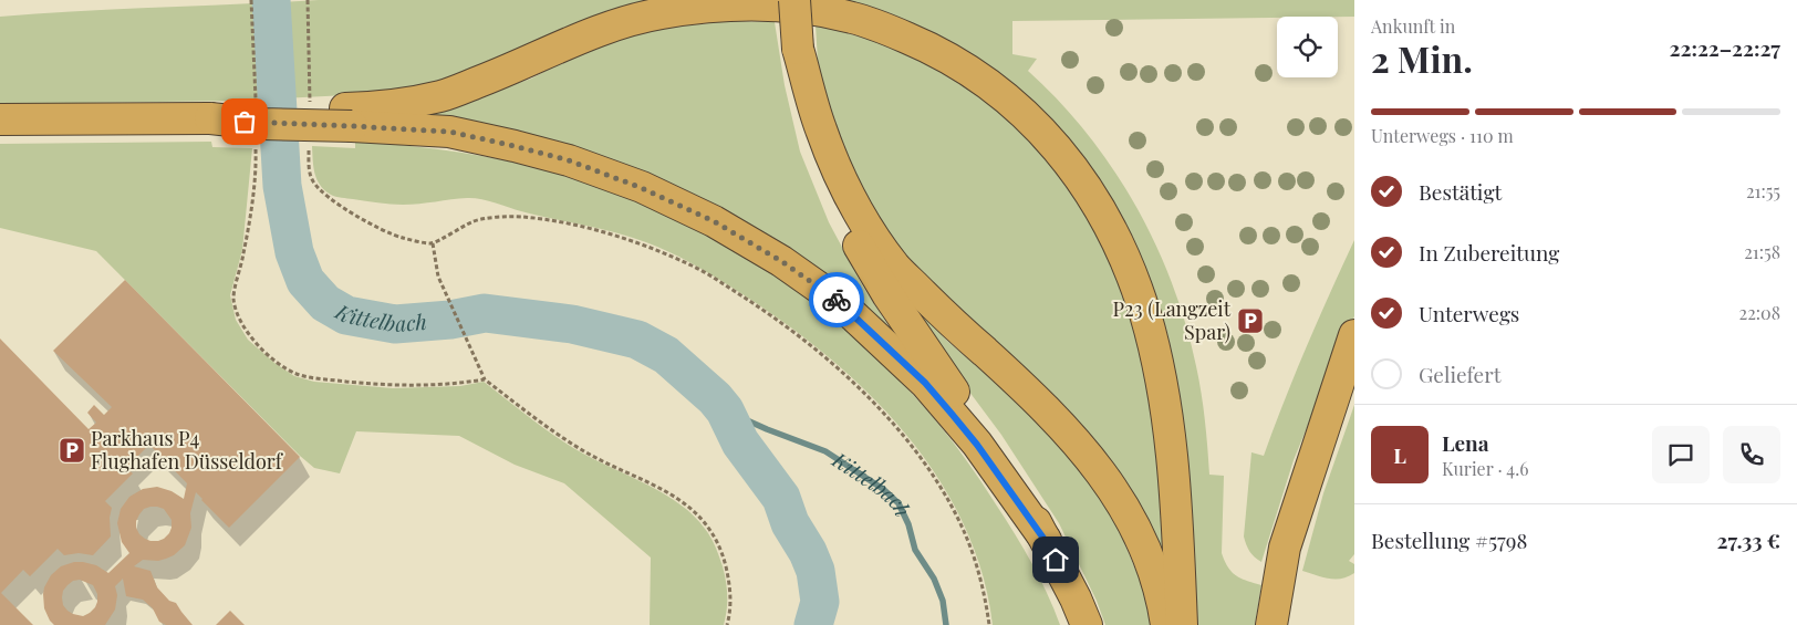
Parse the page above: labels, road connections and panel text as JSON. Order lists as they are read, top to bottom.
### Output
{
  "water": ["Kittelbach"],
  "places": {
    "parking": ["P23 (Langzeit Spar)", "Parkhaus P4 Flughafen Düsseldorf"]
  },
  "page": {
    "heading": ["2 Min.", "Ankunft in", "22:22–22:27"],
    "panel": [
      "Lena",
      "Kurier · 4.6",
      "Bestellung #5798",
      "27.33 €"
    ],
    "bar": "Unterwegs · 110 m",
    "list": [
      ["Bestätigt", "21:55"],
      ["In Zubereitung", "21:58"],
      ["Unterwegs", "22:08"],
      "Geliefert"
    ],
    "round": "L"
  }
}
